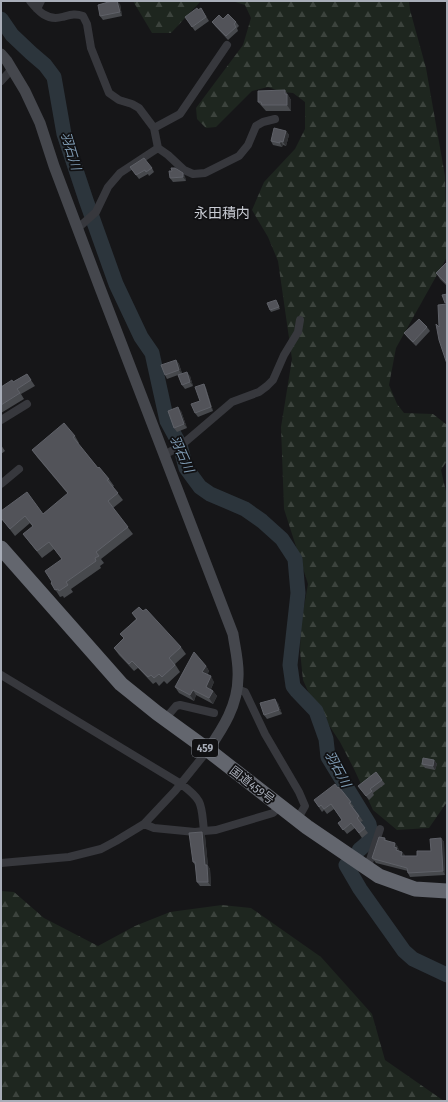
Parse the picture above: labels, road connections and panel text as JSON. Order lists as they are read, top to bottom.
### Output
{
  "streets": {
    "highway": ["459", "国道459号"]
  },
  "districts": ["永田積内"],
  "water": ["羽石川"]
}
